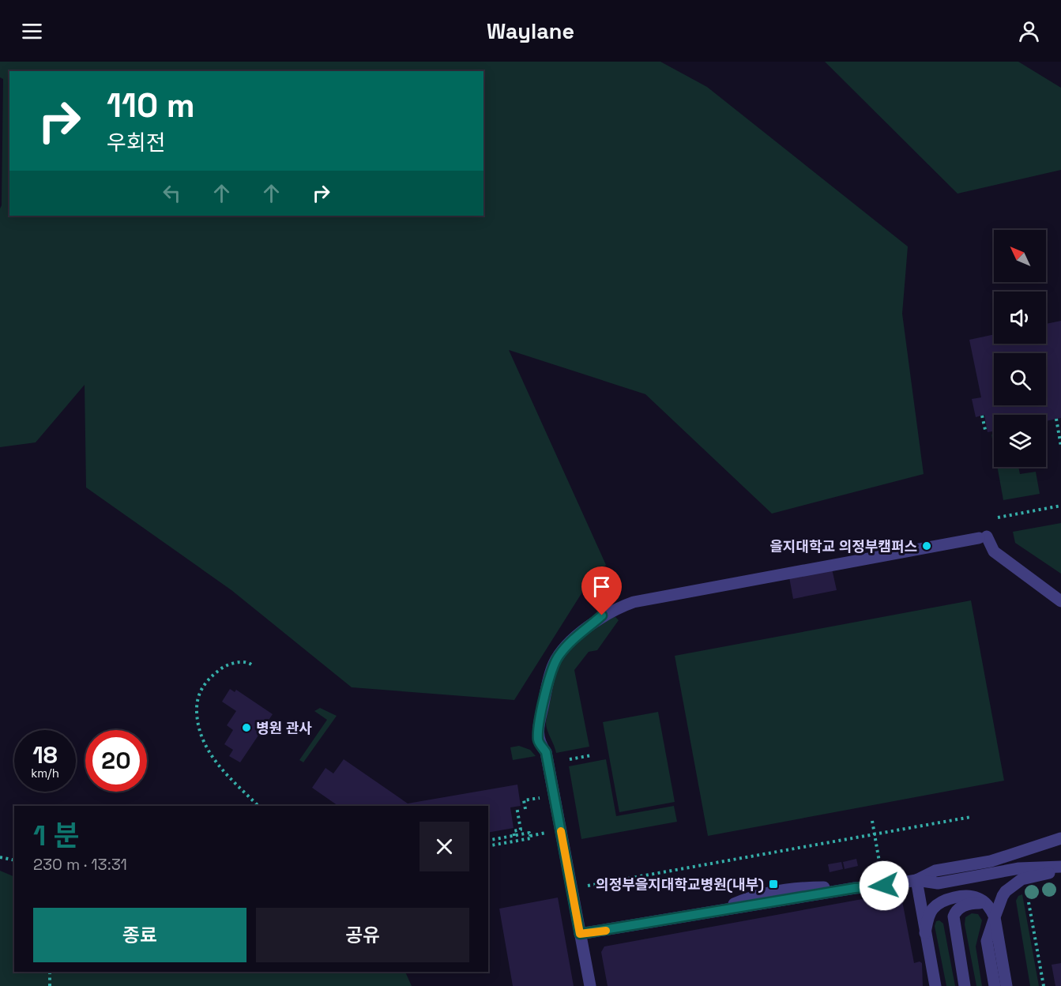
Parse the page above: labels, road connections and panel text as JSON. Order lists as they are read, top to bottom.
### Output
{
  "places": {
    "other": ["을지대학교 의정부캠퍼스", "병원 관사"],
    "transit": ["의정부을지대학교병원(내부)"]
  },
  "north": "top left",
  "page": {
    "header": "Waylane",
    "turn": ["110 m", "우회전"],
    "speed": "18 km/h",
    "limit": "20",
    "heading": ["1 분", "230 m · 13:31"],
    "buttons": ["종료", "공유"]
  }
}
